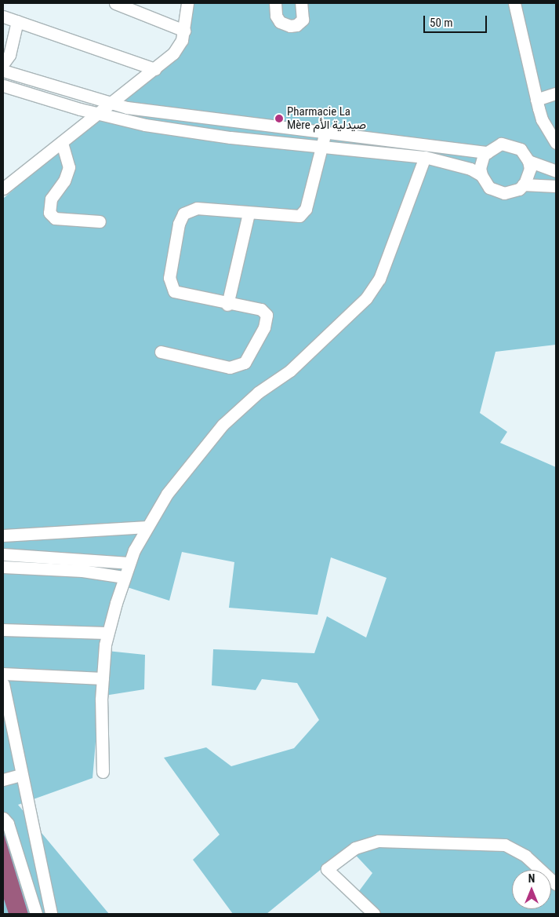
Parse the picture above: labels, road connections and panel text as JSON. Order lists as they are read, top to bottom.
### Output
{
  "places": ["Pharmacie La Mère صيدلية الأم"],
  "scale_bar": "50 m",
  "north": "top"
}
